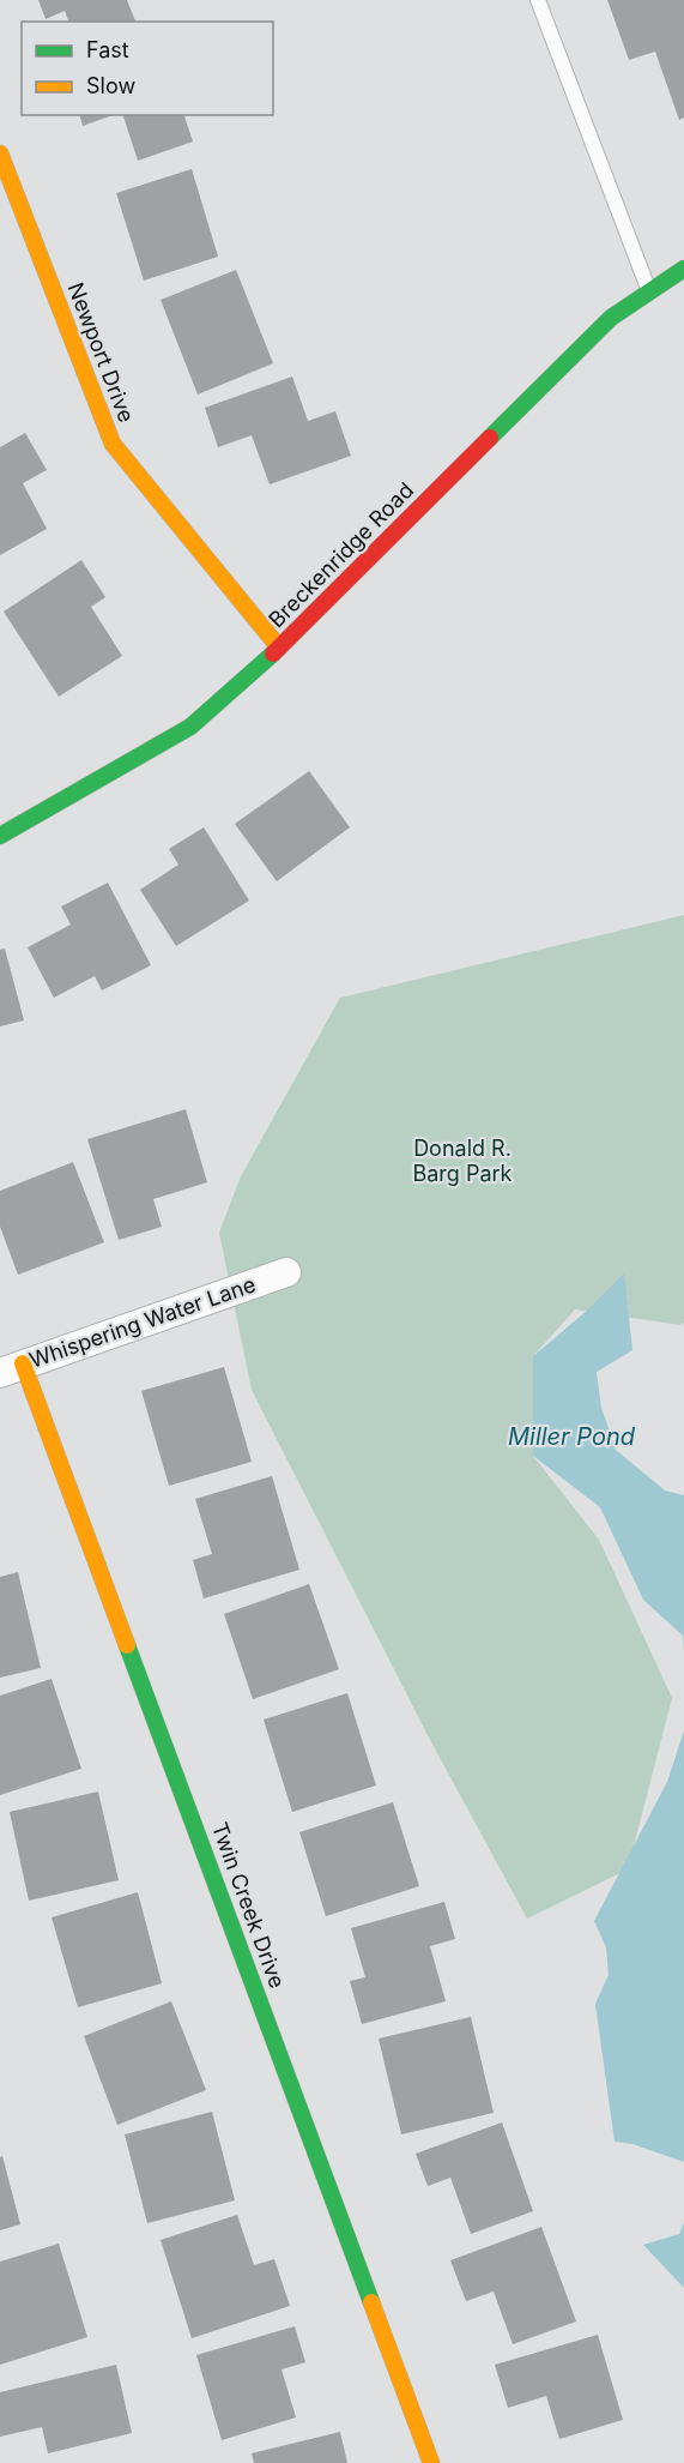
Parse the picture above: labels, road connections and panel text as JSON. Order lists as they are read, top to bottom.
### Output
{
  "streets": {
    "street": [
      "Newport Drive",
      "Breckenridge Road",
      "Whispering Water Lane",
      "Twin Creek Drive"
    ]
  },
  "crossings": [
    ["Newport Drive", "Breckenridge Road"],
    ["Whispering Water Lane", "Twin Creek Drive"]
  ],
  "water": ["Miller Pond"],
  "parks": ["Donald R. Barg Park"],
  "legend": ["Fast", "Slow"]
}
